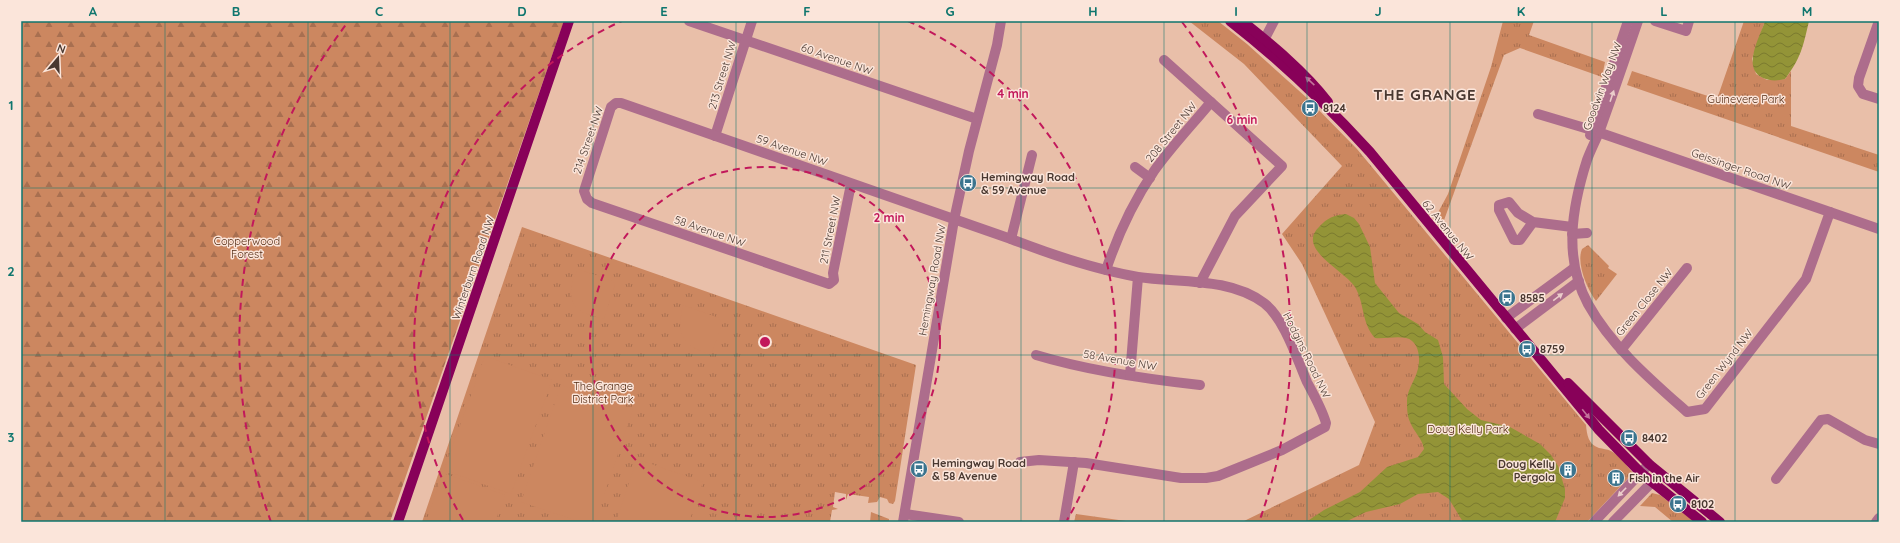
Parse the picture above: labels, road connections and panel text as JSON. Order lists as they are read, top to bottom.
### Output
{
  "streets": {
    "main road": ["62 Avenue NW", "Winterburn Road NW"],
    "street": [
      "60 Avenue NW",
      "213 Street NW",
      "Goodwin Way NW",
      "208 Street NW",
      "214 Street NW",
      "59 Avenue NW",
      "Geissinger Road NW",
      "211 Street NW",
      "58 Avenue NW",
      "Hemingway Road NW",
      "Green Close NW",
      "Hodgins Road NW",
      "Green Wynd NW"
    ]
  },
  "crossings": [
    ["60 Avenue NW", "213 Street NW"],
    ["60 Avenue NW", "Hemingway Road NW"],
    ["213 Street NW", "59 Avenue NW"],
    ["Goodwin Way NW", "Geissinger Road NW"],
    ["Goodwin Way NW", "Green Wynd NW"],
    ["208 Street NW", "Hodgins Road NW"],
    ["214 Street NW", "59 Avenue NW"],
    ["214 Street NW", "58 Avenue NW"],
    ["59 Avenue NW", "211 Street NW"],
    ["59 Avenue NW", "Hemingway Road NW"],
    ["59 Avenue NW", "Hodgins Road NW"],
    ["Geissinger Road NW", "Green Wynd NW"],
    ["211 Street NW", "58 Avenue NW"],
    ["Hemingway Road NW", "Hodgins Road NW"],
    ["Green Close NW", "Green Wynd NW"]
  ],
  "districts": ["THE GRANGE"],
  "parks": [
    "Guinevere Park",
    "Copperwood Forest",
    "The Grange District Park",
    "Doug Kelly Park"
  ],
  "places": {
    "bus stop": [
      "8124",
      "Hemingway Road & 59 Avenue",
      "8585",
      "8759",
      "8402",
      "Hemingway Road & 58 Avenue",
      "8102"
    ],
    "building": ["Doug Kelly Pergola", "Fish in the Air"]
  },
  "north": "top",
  "grid": {
    "columns": [
      "A",
      "B",
      "C",
      "D",
      "E",
      "F",
      "G",
      "H",
      "I",
      "J",
      "K",
      "L",
      "M"
    ],
    "rows": ["1", "2", "3"]
  },
  "rings": ["4 min", "6 min", "2 min"]
}
